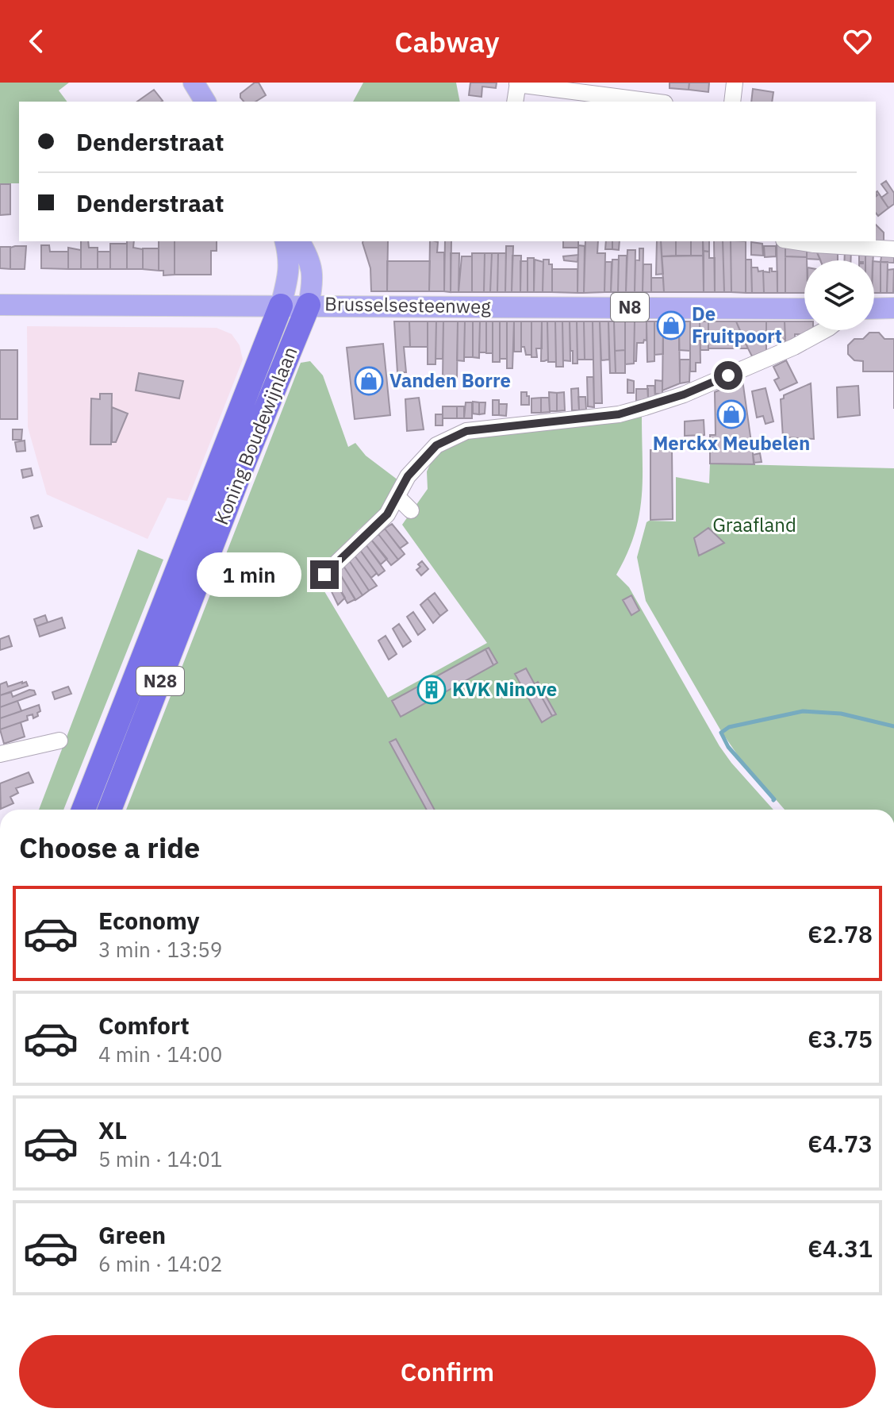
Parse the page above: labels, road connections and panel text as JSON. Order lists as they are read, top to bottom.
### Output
{
  "streets": {
    "highway": ["Koning Boudewijnlaan", "N28"],
    "main road": ["Brusselsesteenweg", "N8"]
  },
  "crossings": [
    ["Brusselsesteenweg", "Koning Boudewijnlaan"],
    ["Brusselsesteenweg", "N28"],
    ["Koning Boudewijnlaan", "N28"]
  ],
  "parks": ["Graafland"],
  "places": {
    "shop": ["De Fruitpoort", "Vanden Borre", "Merckx Meubelen"],
    "building": ["KVK Ninove"]
  },
  "page": {
    "header": "Cabway",
    "banner": ["Denderstraat", "Denderstraat"],
    "bubble": "1 min",
    "heading": "Choose a ride",
    "list": [
      {
        "name": "Economy",
        "note": "3 min · 13:59",
        "value": "€2.78"
      },
      {
        "name": "Comfort",
        "note": "4 min · 14:00",
        "value": "€3.75"
      },
      {
        "name": "XL",
        "note": "5 min · 14:01",
        "value": "€4.73"
      },
      {
        "name": "Green",
        "note": "6 min · 14:02",
        "value": "€4.31"
      }
    ],
    "buttons": "Confirm"
  }
}
